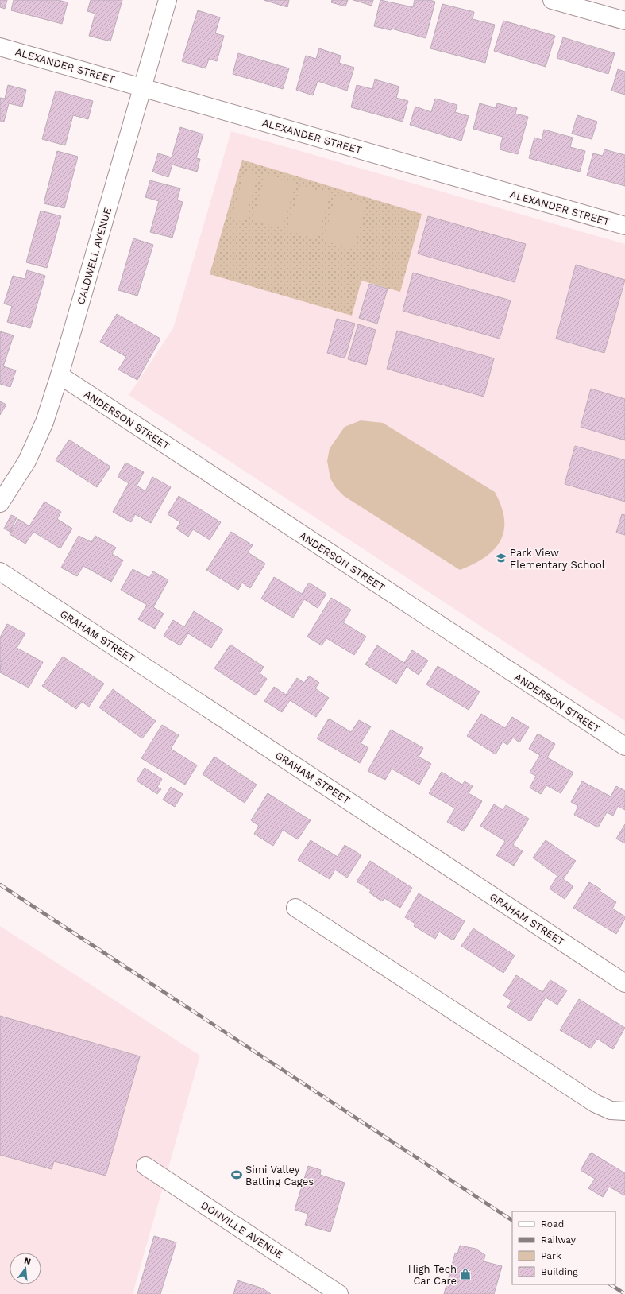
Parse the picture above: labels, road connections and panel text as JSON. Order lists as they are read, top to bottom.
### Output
{
  "streets": {
    "street": [
      "ALEXANDER STREET",
      "CALDWELL AVENUE",
      "ANDERSON STREET",
      "GRAHAM STREET",
      "DONVILLE AVENUE"
    ]
  },
  "crossings": [
    ["ALEXANDER STREET", "CALDWELL AVENUE"],
    ["CALDWELL AVENUE", "ANDERSON STREET"]
  ],
  "places": {
    "school or university": ["Park View Elementary School"],
    "sports": ["Simi Valley Batting Cages"],
    "shop": ["High Tech Car Care"]
  },
  "legend": [
    "Road",
    "Railway",
    "Park",
    "Building"
  ],
  "north": "top"
}
